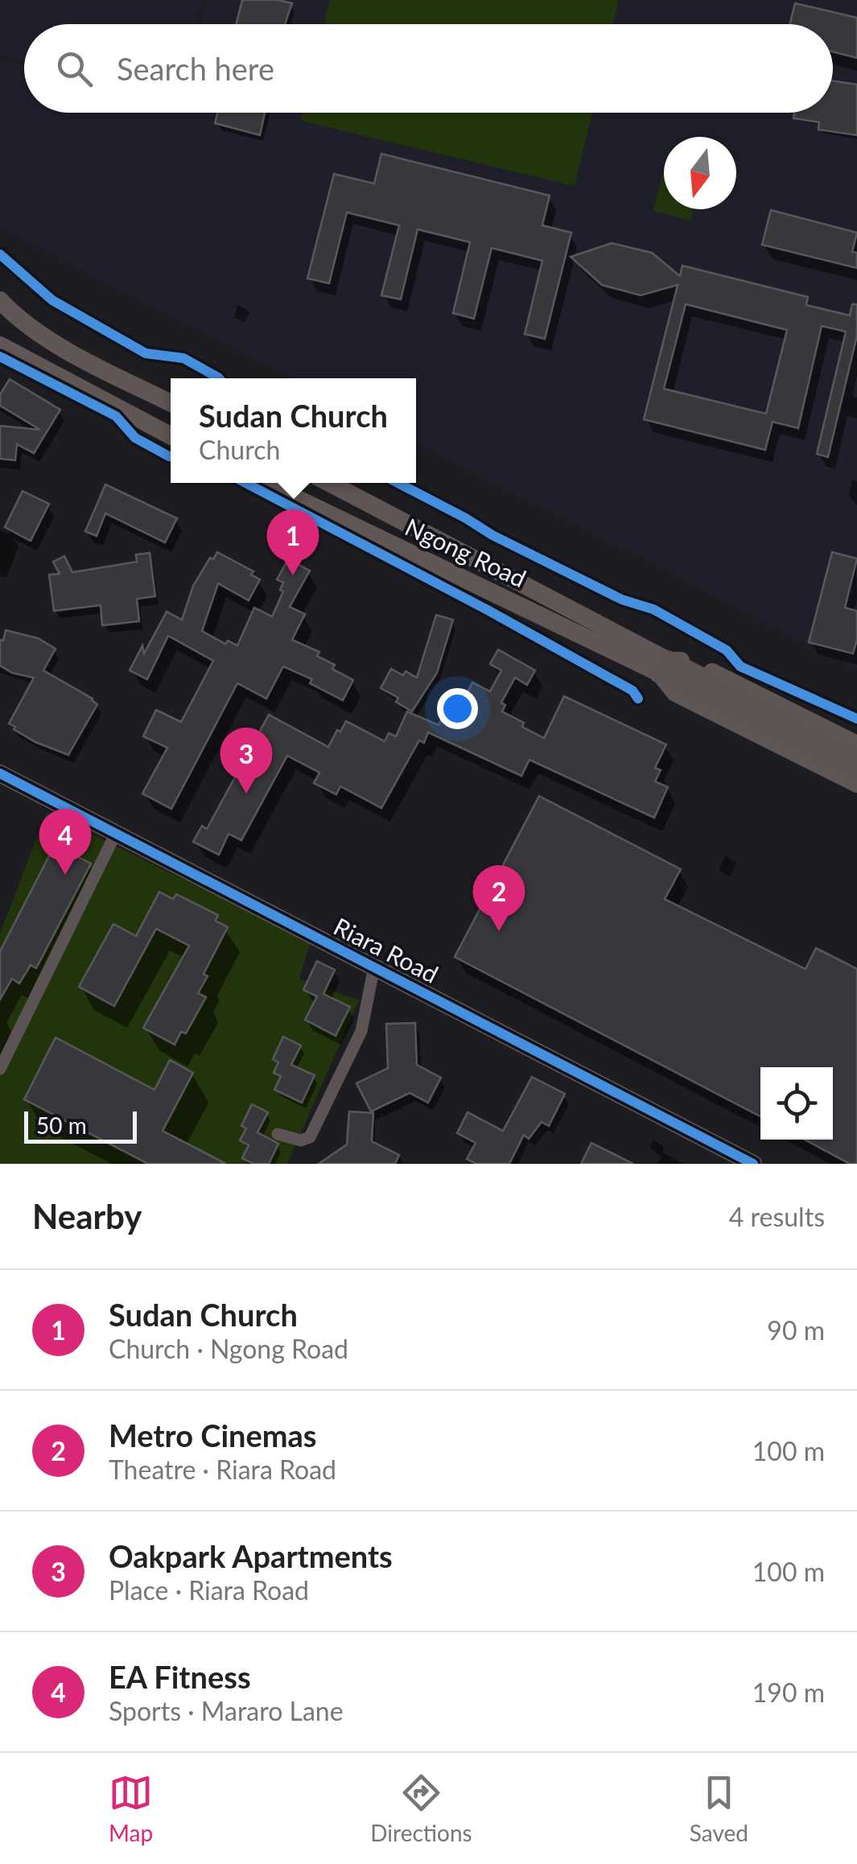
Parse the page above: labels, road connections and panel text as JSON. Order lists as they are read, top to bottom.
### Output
{
  "streets": {
    "main road": ["Ngong Road", "Riara Road"]
  },
  "scale_bar": "50 m",
  "north": "bottom",
  "page": {
    "search": "Search here",
    "popup": ["Sudan Church", "Church"],
    "pins": [
      "1",
      "3",
      "4",
      "2"
    ],
    "scale": "50 m",
    "heading": ["Nearby", "4 results"],
    "list": [
      {
        "mark": "1",
        "name": "Sudan Church",
        "note": "Church · Ngong Road",
        "value": "90 m"
      },
      {
        "mark": "2",
        "name": "Metro Cinemas",
        "note": "Theatre · Riara Road",
        "value": "100 m"
      },
      {
        "mark": "3",
        "name": "Oakpark Apartments",
        "note": "Place · Riara Road",
        "value": "100 m"
      },
      {
        "mark": "4",
        "name": "EA Fitness",
        "note": "Sports · Mararo Lane",
        "value": "190 m"
      }
    ],
    "nav": ["Map", "Directions", "Saved"]
  }
}
